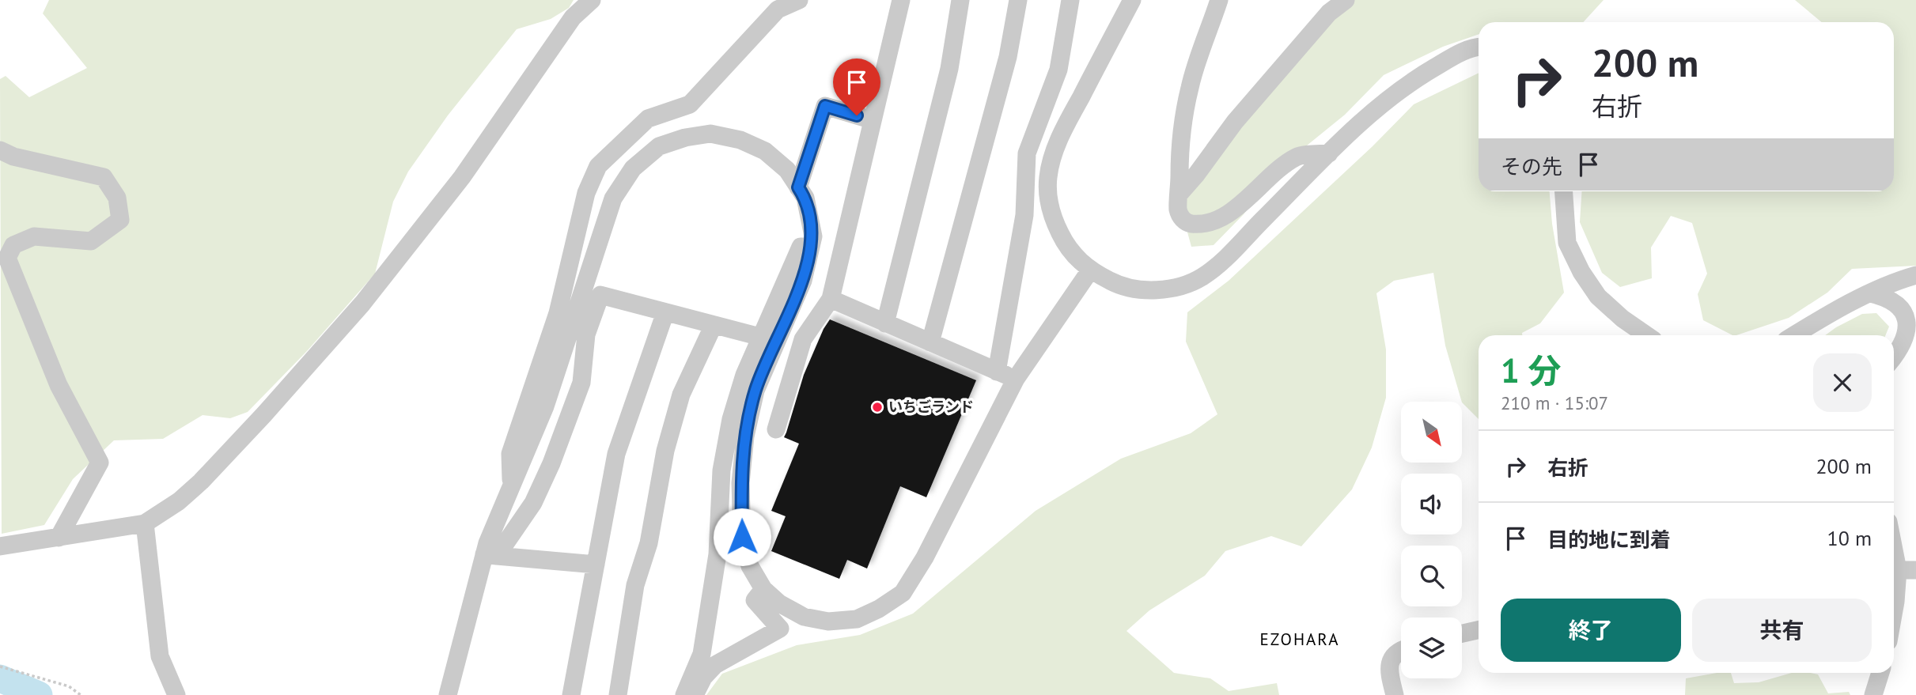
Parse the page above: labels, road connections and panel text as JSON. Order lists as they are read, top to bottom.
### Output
{
  "districts": ["EZOHARA"],
  "places": ["いちごランド"],
  "north": "bottom right",
  "page": {
    "turn": ["200 m", "右折"],
    "then": "その先",
    "heading": ["1 分", "210 m · 15:07"],
    "list": [
      {
        "name": "右折",
        "value": "200 m"
      },
      {
        "name": "目的地に到着",
        "value": "10 m"
      }
    ],
    "buttons": ["終了", "共有"]
  }
}
